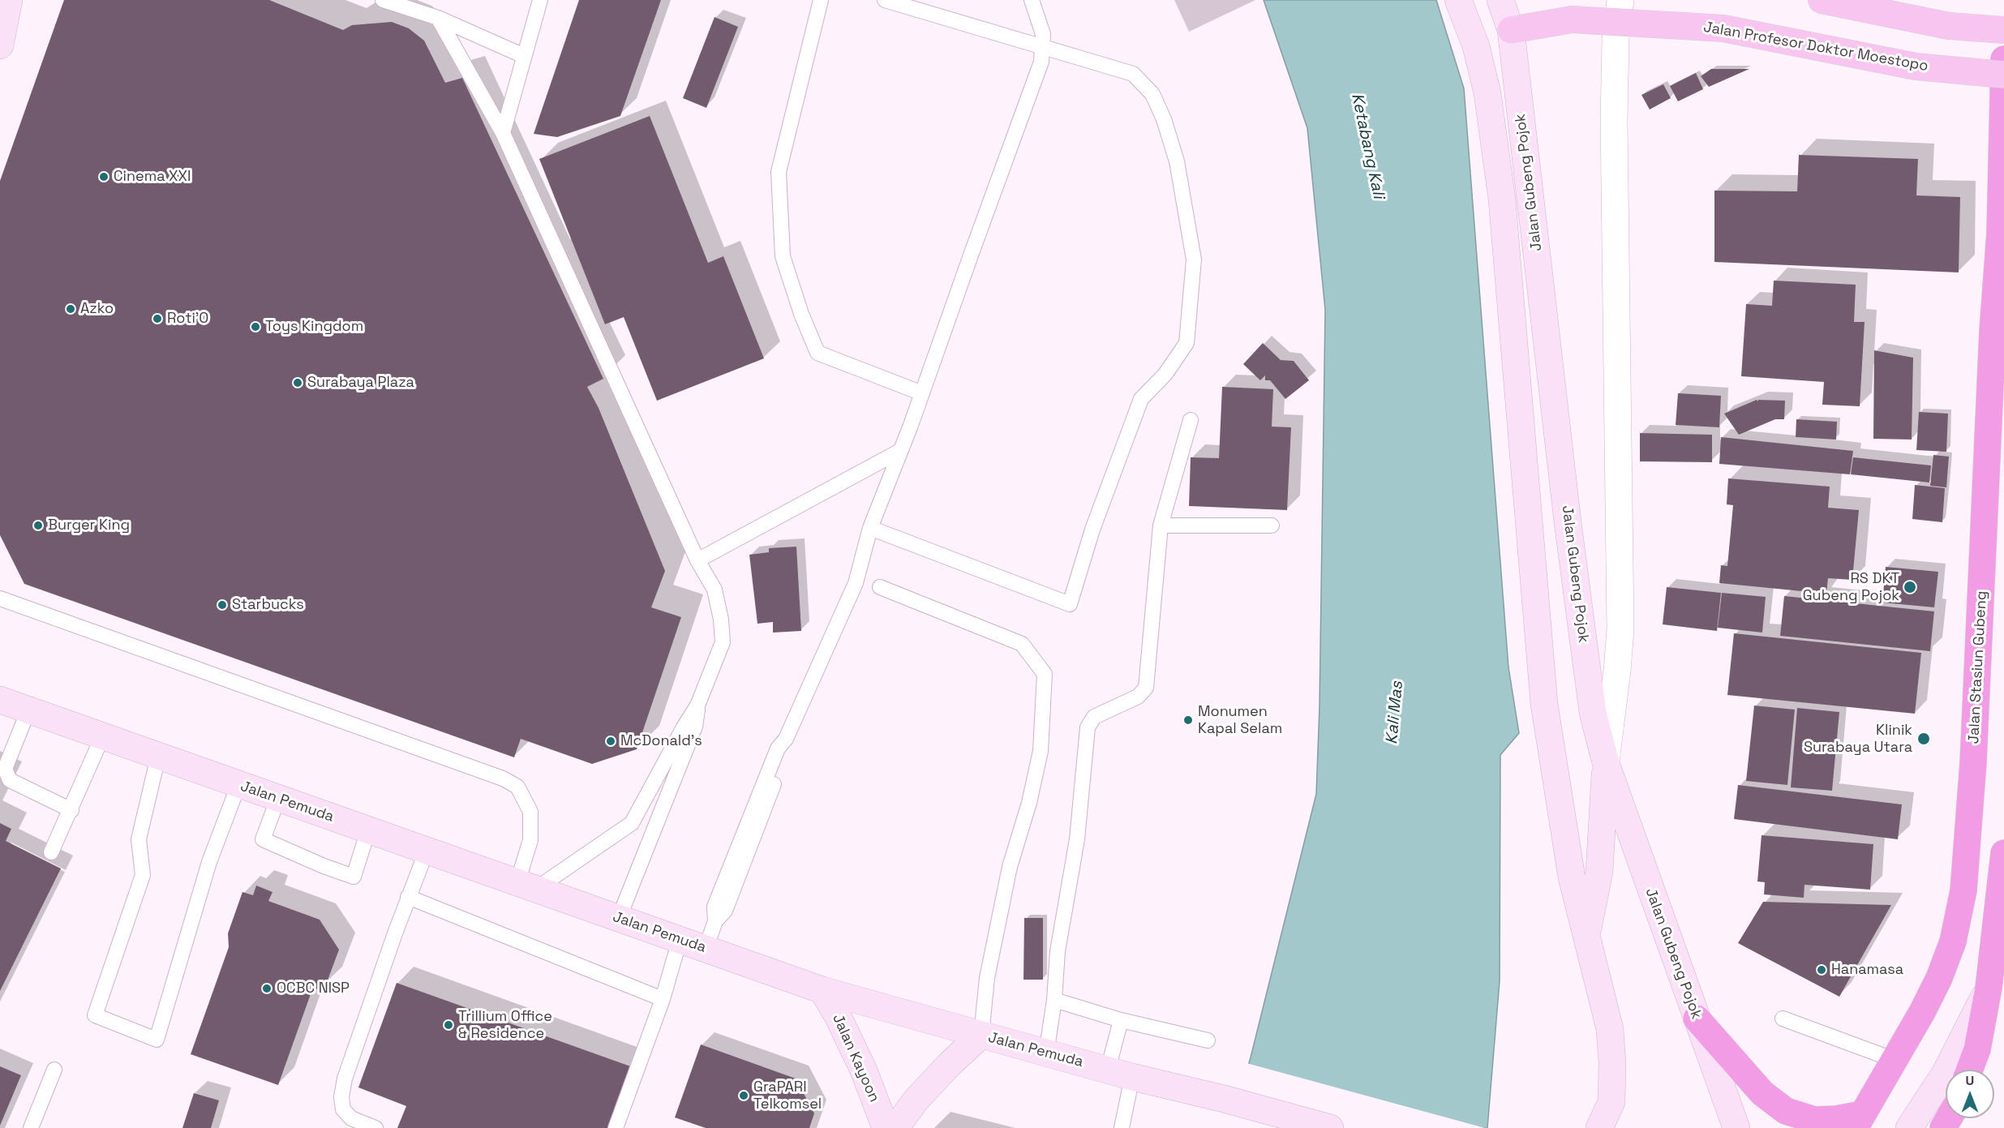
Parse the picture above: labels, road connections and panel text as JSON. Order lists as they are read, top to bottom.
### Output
{
  "streets": {
    "highway": ["Jalan Stasiun Gubeng"],
    "main road": [
      "Jalan Profesor Doktor Moestopo",
      "Jalan Gubeng Pojok",
      "Jalan Pemuda",
      "Jalan Kayoon"
    ]
  },
  "crossings": [
    ["Jalan Profesor Doktor Moestopo", "Jalan Gubeng Pojok"],
    ["Jalan Pemuda", "Jalan Kayoon"]
  ],
  "water": ["Ketabang Kali", "Kali Mas"],
  "places": [
    "Cinema XXI",
    "Azko",
    "Roti'O",
    "Toys Kingdom",
    "Surabaya Plaza",
    "Burger King",
    "RS DKT Gubeng Pojok",
    "Starbucks",
    "Monumen Kapal Selam",
    "Klinik Surabaya Utara",
    "McDonald's",
    "Hanamasa",
    "OCBC NISP",
    "Trillium Office & Residence",
    "GraPARI Telkomsel"
  ],
  "north": "top"
}
